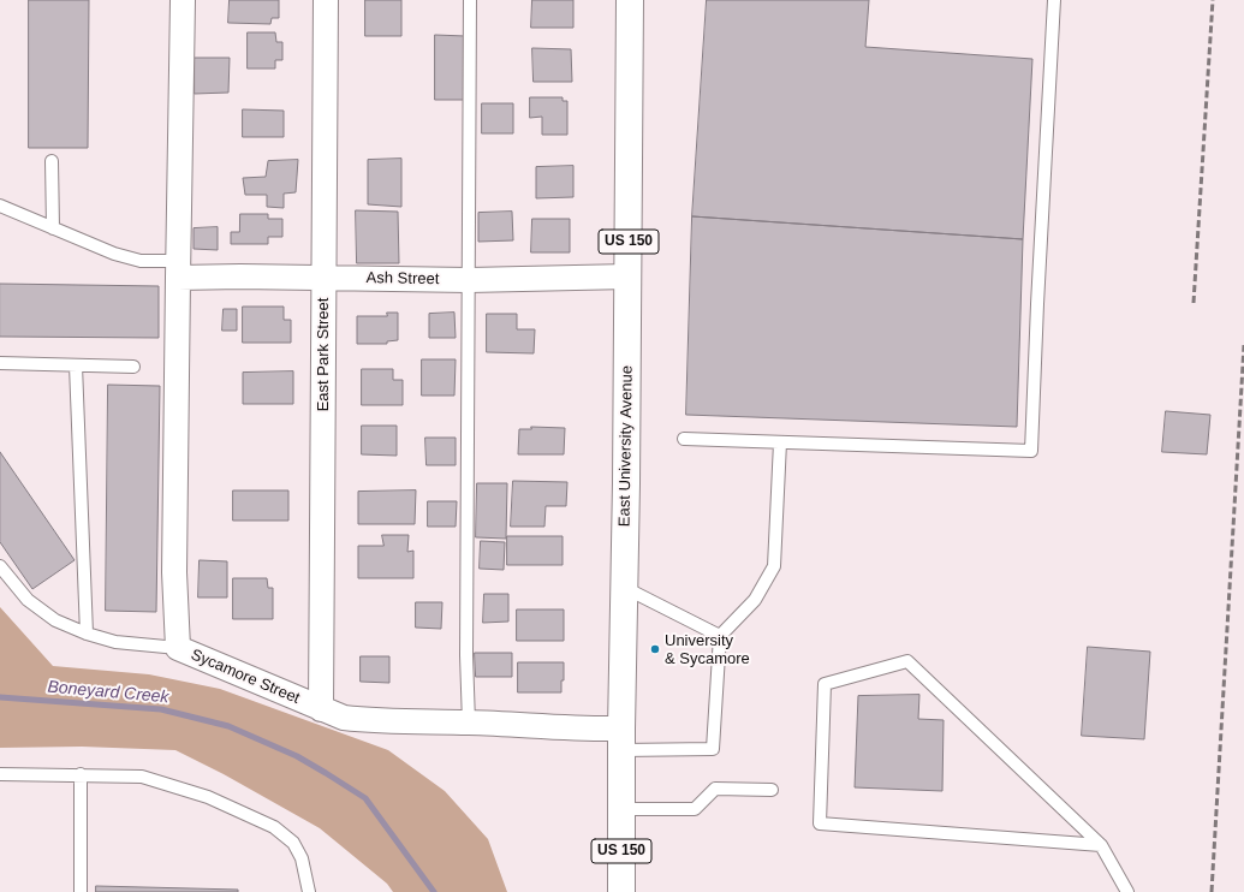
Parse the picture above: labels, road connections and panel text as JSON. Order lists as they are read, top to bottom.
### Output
{
  "streets": {
    "main road": ["US 150", "East University Avenue"],
    "street": ["Ash Street", "East Park Street", "Sycamore Street"]
  },
  "crossings": [
    ["Ash Street", "East Park Street"],
    ["Ash Street", "East University Avenue"],
    ["Ash Street", "Sycamore Street"],
    ["East Park Street", "Sycamore Street"],
    ["East University Avenue", "Sycamore Street"]
  ],
  "water": ["Boneyard Creek"],
  "places": ["University & Sycamore"]
}
